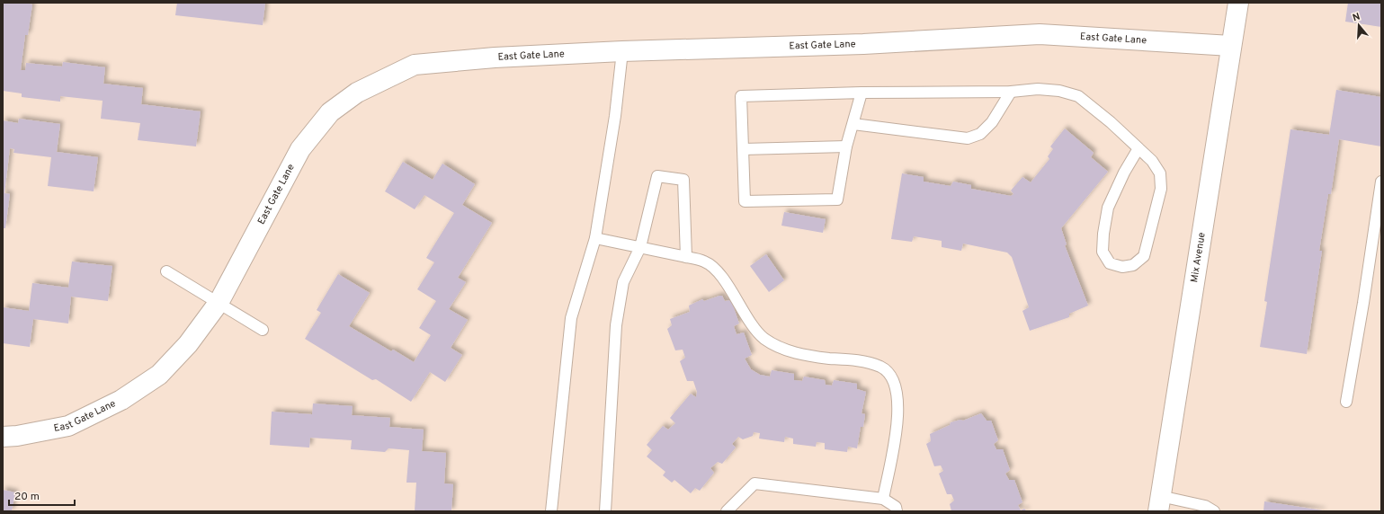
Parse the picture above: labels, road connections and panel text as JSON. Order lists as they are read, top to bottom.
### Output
{
  "streets": {
    "street": ["East Gate Lane", "Mix Avenue"]
  },
  "crossings": [
    ["East Gate Lane", "Mix Avenue"]
  ],
  "scale_bar": "20 m",
  "north": "top"
}
